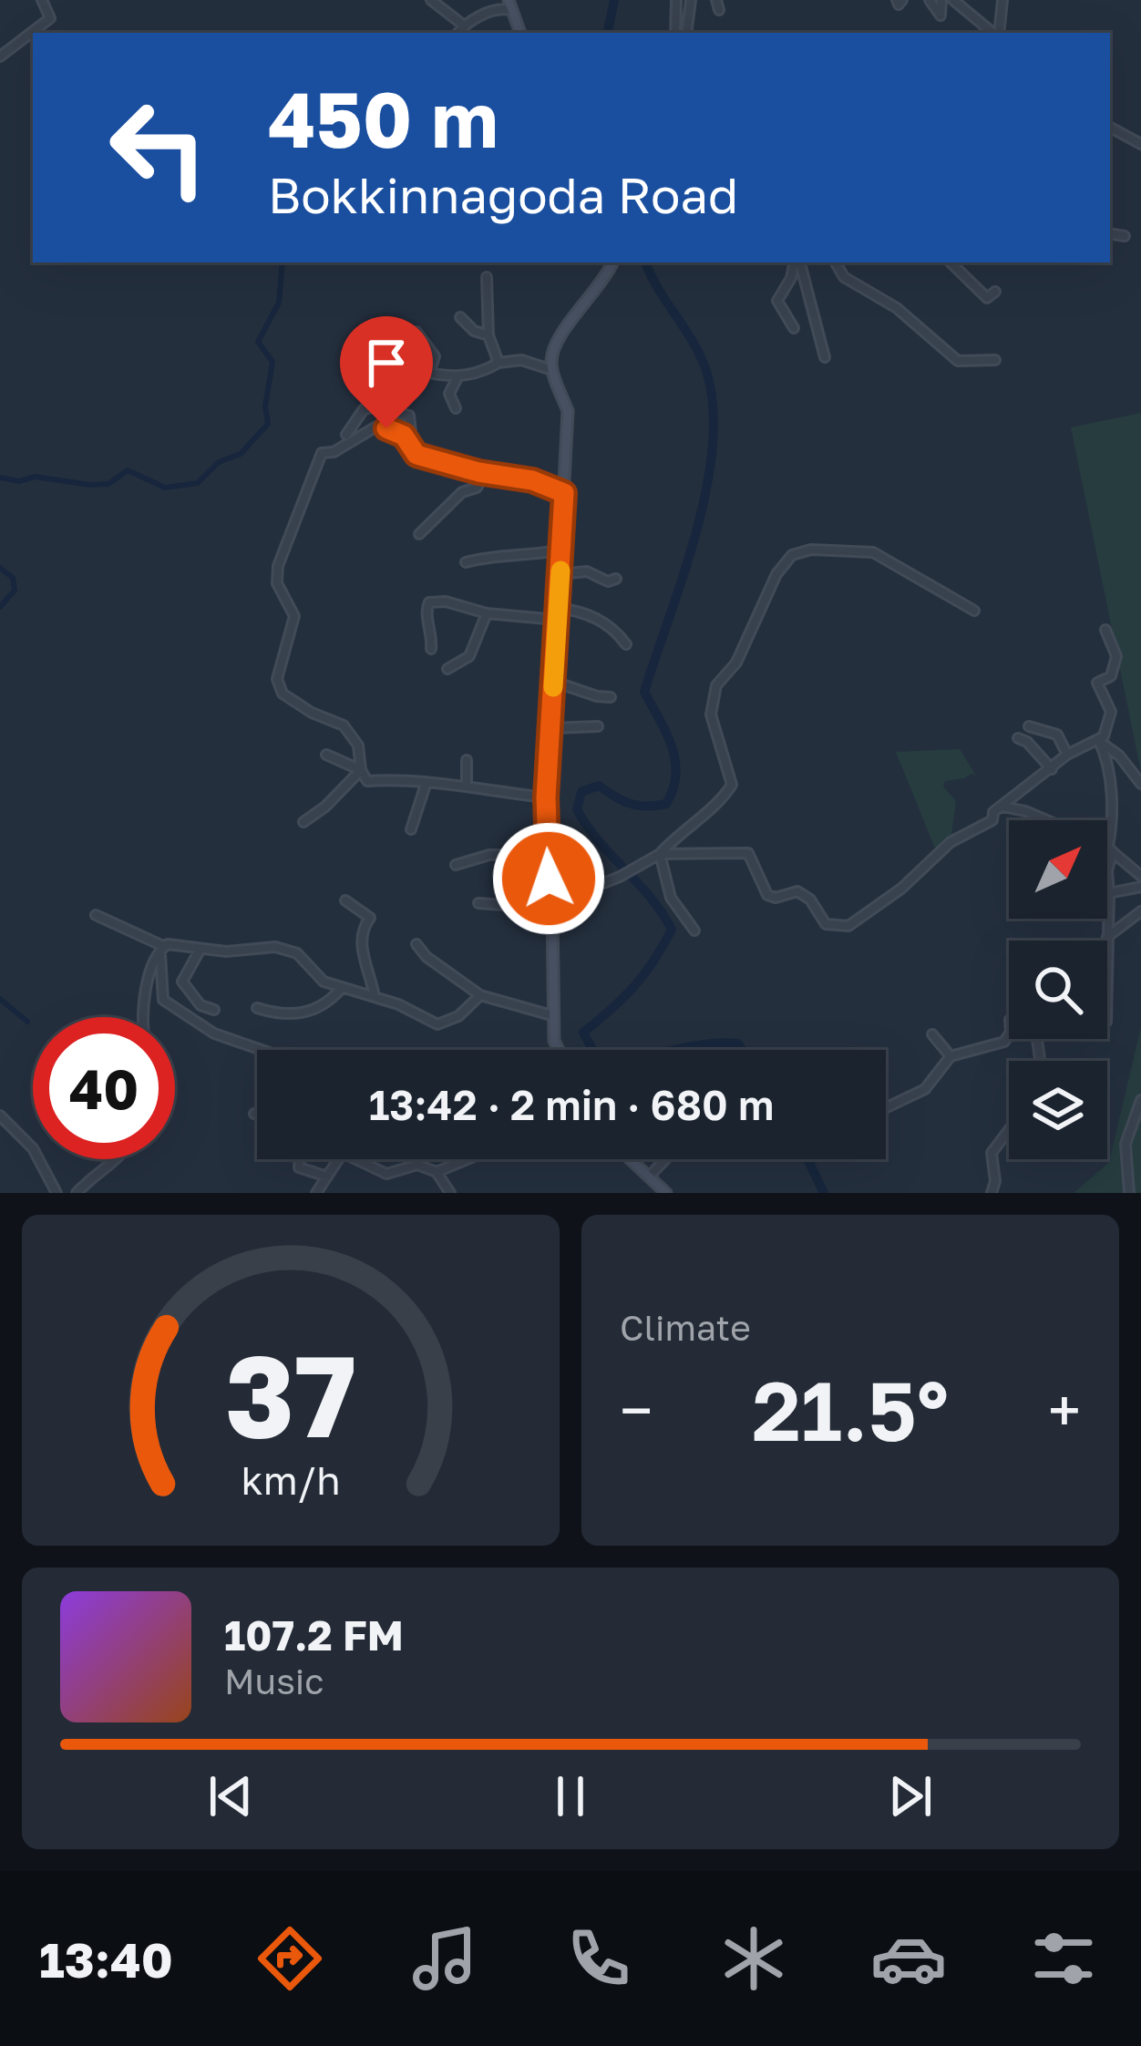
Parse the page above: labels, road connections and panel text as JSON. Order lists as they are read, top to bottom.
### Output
{
  "north": "top right",
  "page": {
    "turn": ["450 m", "Bokkinnagoda Road"],
    "limit": "40",
    "trip": "13:42 · 2 min · 680 m",
    "tile": "Climate",
    "heat": ["−", "21.5°", "+"],
    "song": ["107.2 FM", "Music"],
    "tabs": "13:40",
    "gauge": ["37", "km/h"]
  }
}
